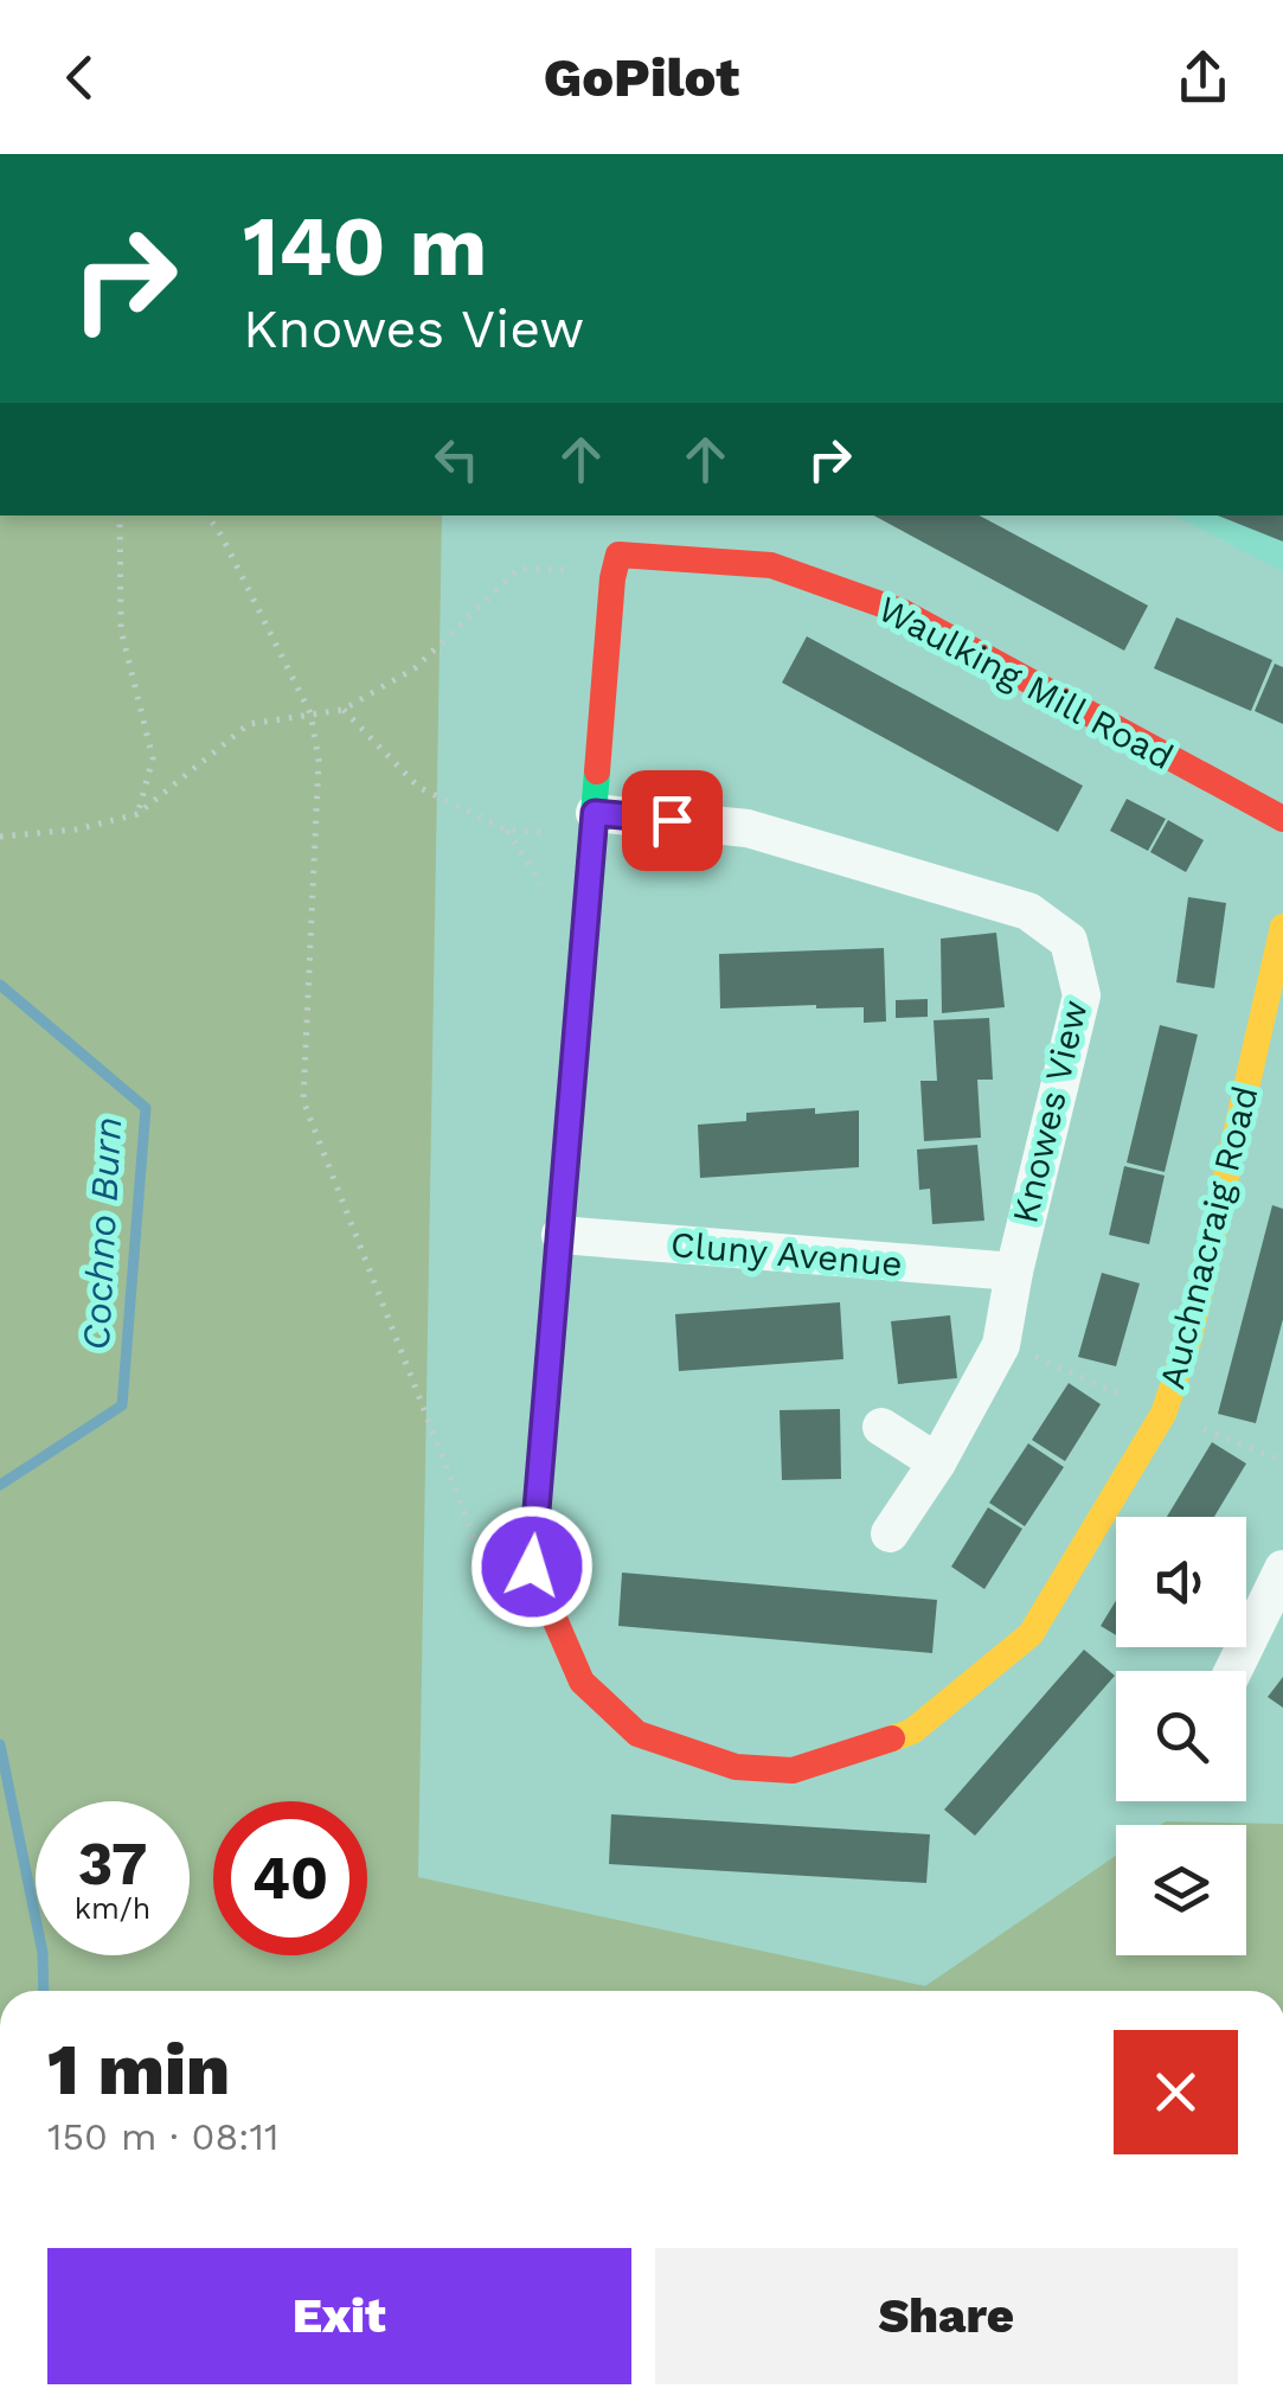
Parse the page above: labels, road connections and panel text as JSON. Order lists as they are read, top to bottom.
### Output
{
  "streets": {
    "street": [
      "Waulking Mill Road",
      "Knowes View",
      "Auchnacraig Road",
      "Cluny Avenue"
    ]
  },
  "crossings": [
    ["Waulking Mill Road", "Auchnacraig Road"],
    ["Knowes View", "Auchnacraig Road"],
    ["Knowes View", "Cluny Avenue"],
    ["Auchnacraig Road", "Cluny Avenue"]
  ],
  "water": ["Cochno Burn"],
  "page": {
    "header": "GoPilot",
    "turn": ["140 m", "Knowes View"],
    "speed": "37 km/h",
    "limit": "40",
    "heading": ["1 min", "150 m · 08:11"],
    "buttons": ["Exit", "Share"]
  }
}
